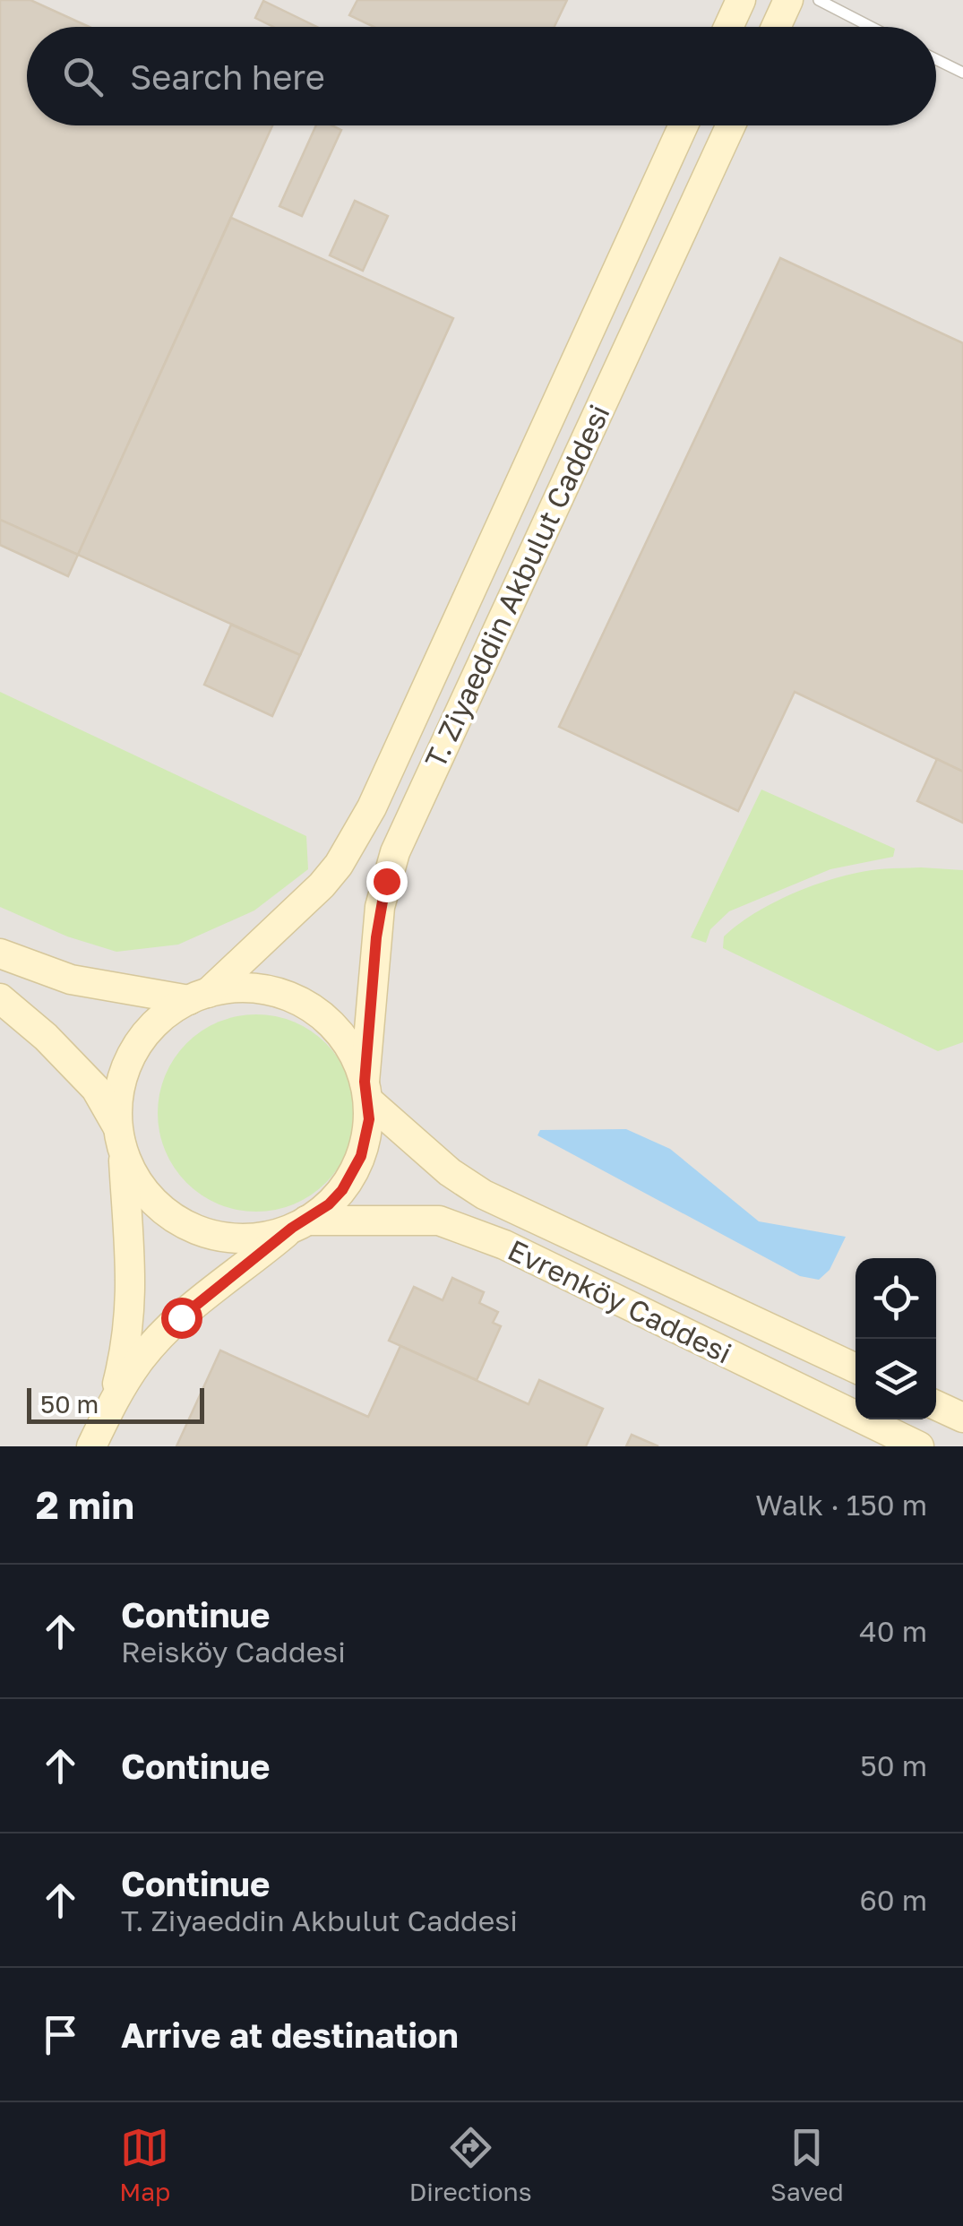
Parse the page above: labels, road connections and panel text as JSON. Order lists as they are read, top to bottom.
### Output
{
  "streets": {
    "street": ["T. Ziyaeddin Akbulut Caddesi", "Evrenköy Caddesi"]
  },
  "crossings": [
    ["T. Ziyaeddin Akbulut Caddesi", "Evrenköy Caddesi"]
  ],
  "scale_bar": "50 m",
  "page": {
    "search": "Search here",
    "scale": "50 m",
    "heading": ["2 min", "Walk · 150 m"],
    "list": [
      ["Continue", "Reisköy Caddesi", "40 m"],
      ["Continue", "50 m"],
      ["Continue", "T. Ziyaeddin Akbulut Caddesi", "60 m"],
      "Arrive at destination"
    ],
    "nav": ["Map", "Directions", "Saved"]
  }
}
